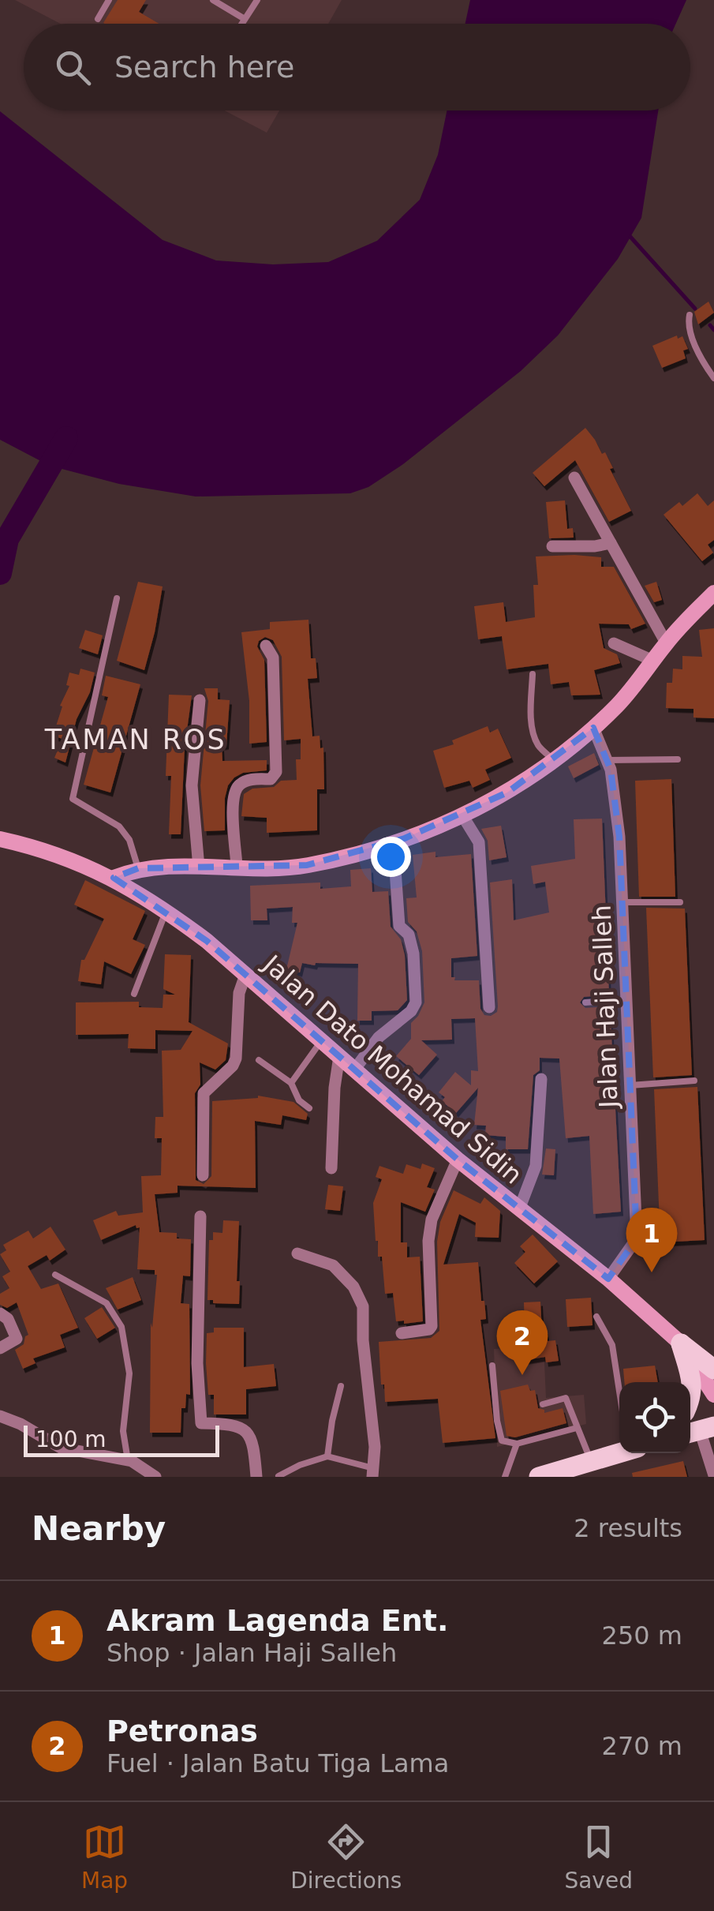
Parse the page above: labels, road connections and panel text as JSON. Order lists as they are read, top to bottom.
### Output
{
  "streets": {
    "main road": ["Jalan Dato Mohamad Sidin"],
    "street": ["Jalan Haji Salleh"]
  },
  "crossings": [
    ["Jalan Haji Salleh", "Jalan Dato Mohamad Sidin"]
  ],
  "districts": ["TAMAN ROS"],
  "scale_bar": "100 m",
  "page": {
    "search": "Search here",
    "pins": ["1", "2"],
    "scale": "100 m",
    "heading": ["Nearby", "2 results"],
    "list": [
      {
        "mark": "1",
        "name": "Akram Lagenda Ent.",
        "note": "Shop · Jalan Haji Salleh",
        "value": "250 m"
      },
      {
        "mark": "2",
        "name": "Petronas",
        "note": "Fuel · Jalan Batu Tiga Lama",
        "value": "270 m"
      }
    ],
    "nav": ["Map", "Directions", "Saved"]
  }
}
